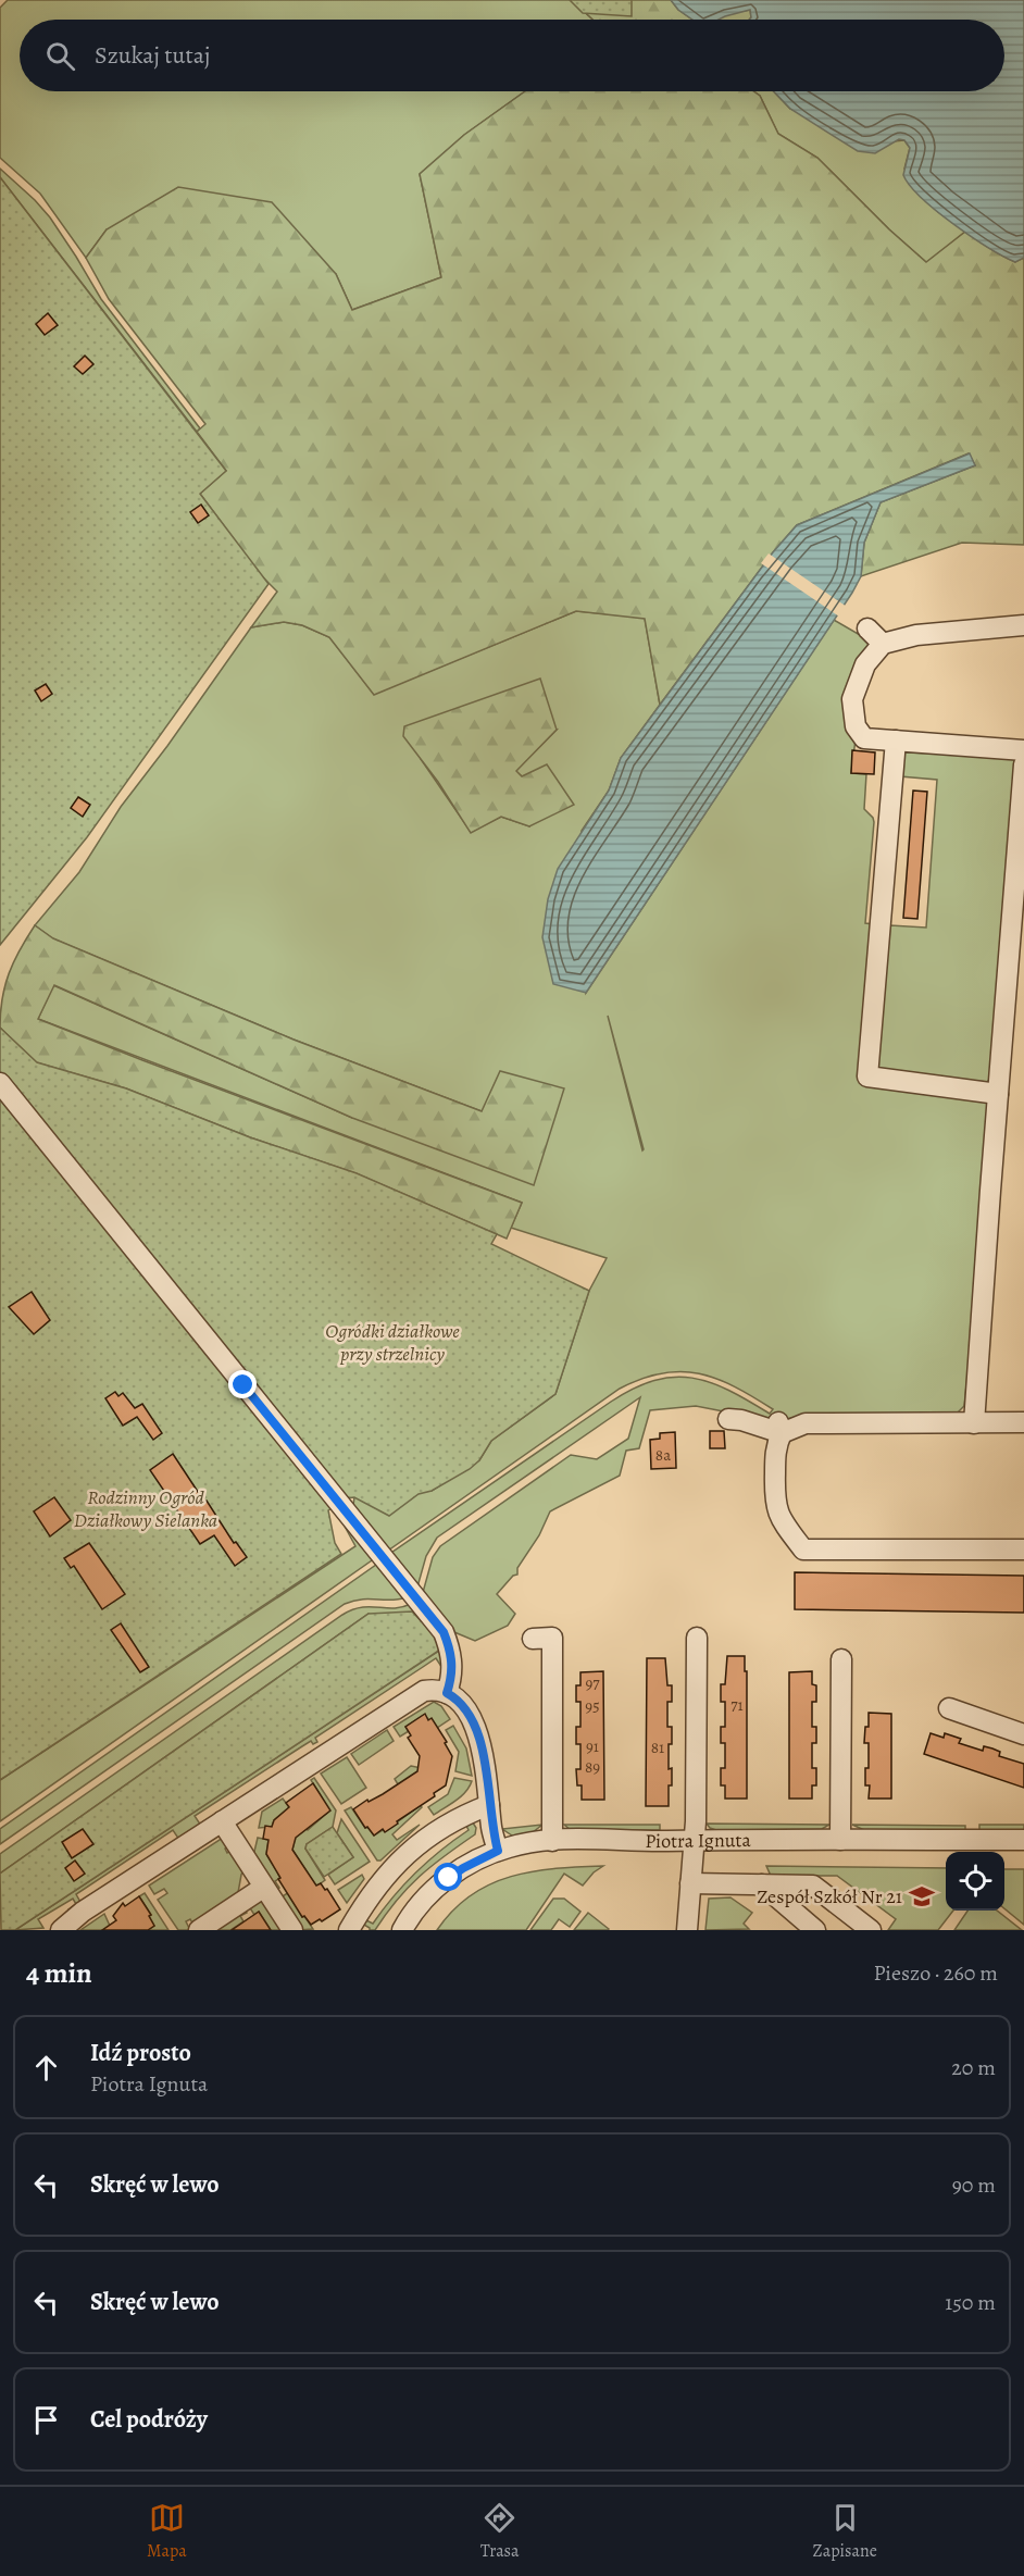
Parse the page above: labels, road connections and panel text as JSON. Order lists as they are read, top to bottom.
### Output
{
  "streets": {
    "street": ["Piotra Ignuta"]
  },
  "parks": ["Ogródki działkowe przy strzelnicy", "Rodzinny Ogród Działkowy Sielanka"],
  "places": {
    "school or university": ["Zespół Szkół Nr 21"]
  },
  "house_numbers": [
    "8a",
    "97",
    "71",
    "95",
    "91",
    "81",
    "89"
  ],
  "page": {
    "search": "Szukaj tutaj",
    "heading": ["4 min", "Pieszo · 260 m"],
    "list": [
      ["Idź prosto", "Piotra Ignuta", "20 m"],
      ["Skręć w lewo", "90 m"],
      ["Skręć w lewo", "150 m"],
      "Cel podróży"
    ],
    "nav": ["Mapa", "Trasa", "Zapisane"]
  }
}
